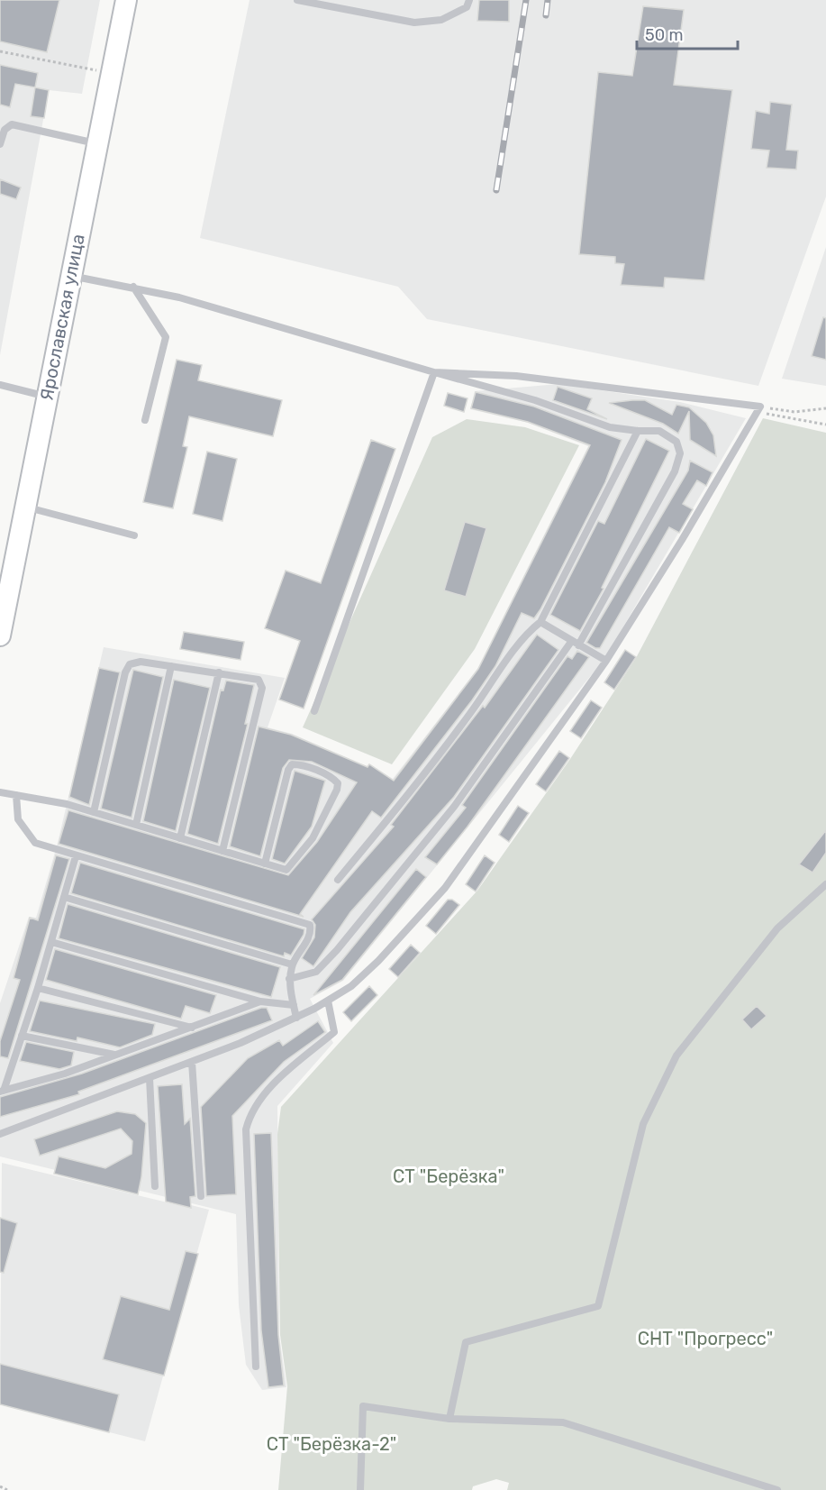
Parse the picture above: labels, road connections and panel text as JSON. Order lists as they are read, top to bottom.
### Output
{
  "streets": {
    "main road": ["Ярославская улица"]
  },
  "parks": ["СТ \"Берёзка\"", "СНТ \"Прогресс\"", "СТ \"Берёзка-2\""],
  "scale_bar": "50 m"
}
